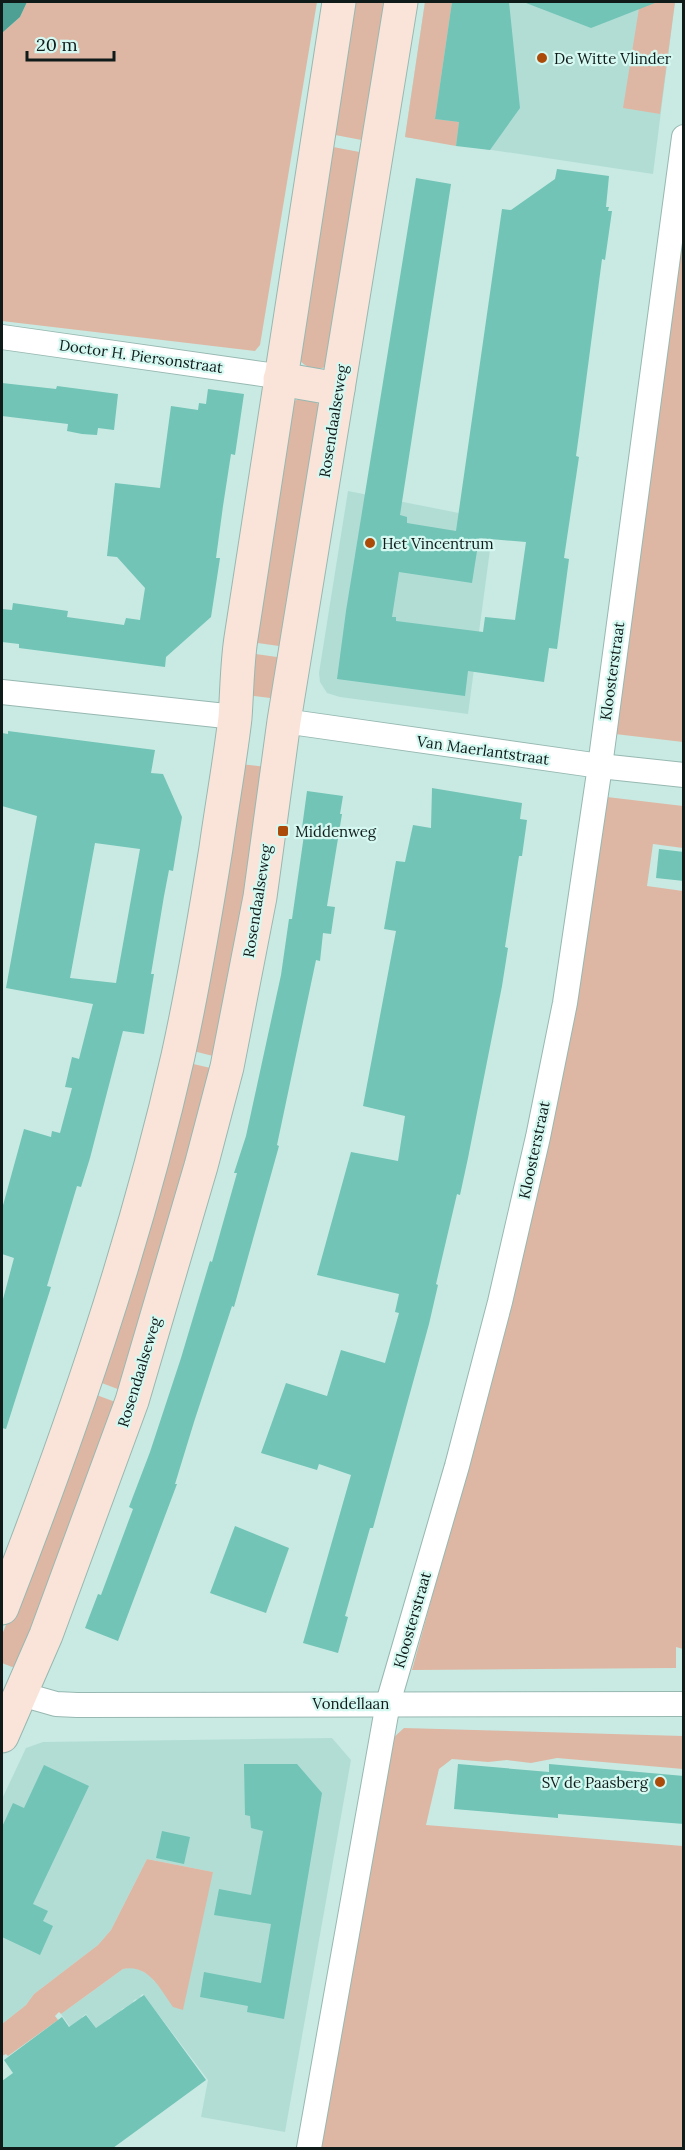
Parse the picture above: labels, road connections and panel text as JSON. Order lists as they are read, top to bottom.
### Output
{
  "streets": {
    "street": [
      "Doctor H. Piersonstraat",
      "Rosendaalseweg",
      "Kloosterstraat",
      "Van Maerlantstraat",
      "Vondellaan"
    ]
  },
  "crossings": [
    ["Rosendaalseweg", "Van Maerlantstraat"],
    ["Rosendaalseweg", "Vondellaan"],
    ["Kloosterstraat", "Van Maerlantstraat"],
    ["Kloosterstraat", "Vondellaan"]
  ],
  "places": {
    "other": ["De Witte Vlinder", "Het Vincentrum", "SV de Paasberg"],
    "transit": ["Middenweg"]
  },
  "scale_bar": "20 m"
}
